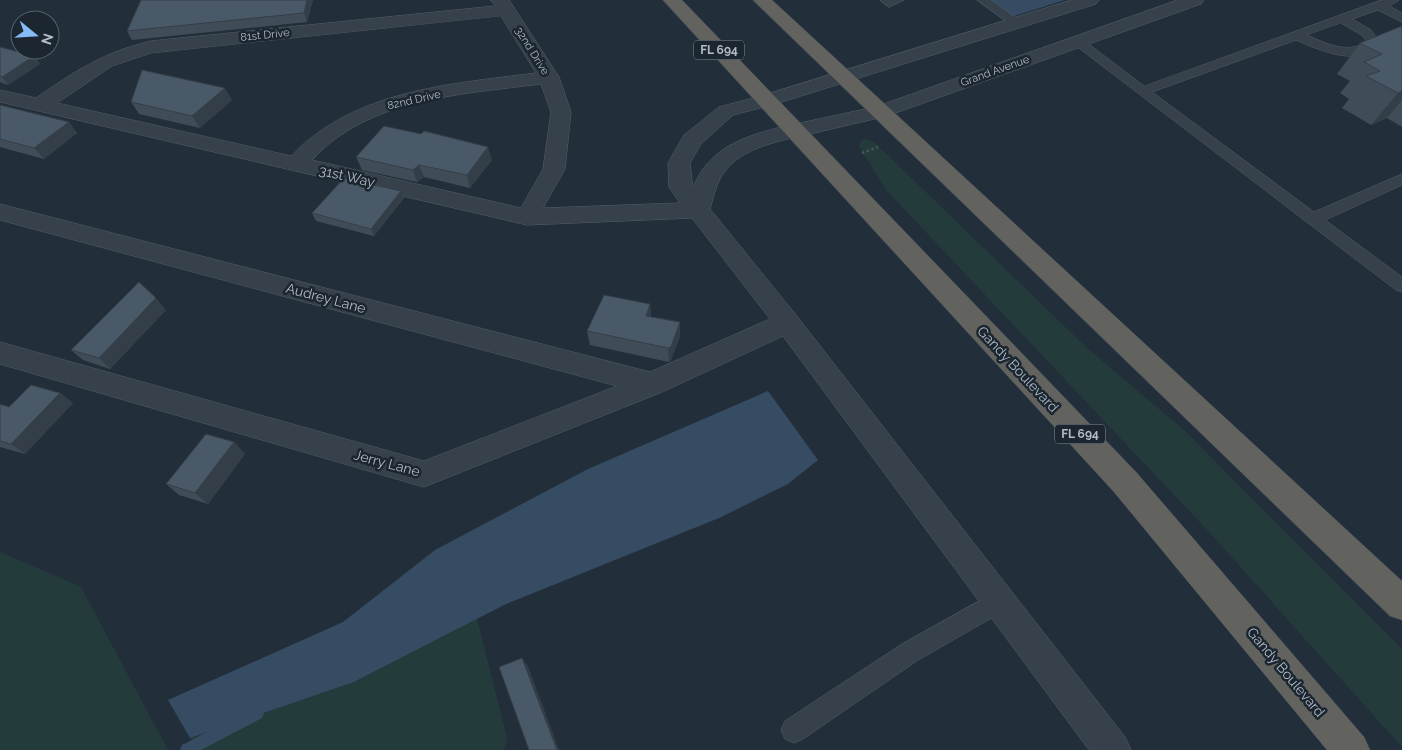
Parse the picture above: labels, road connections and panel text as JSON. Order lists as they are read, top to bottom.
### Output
{
  "streets": {
    "highway": ["FL 694", "Gandy Boulevard"],
    "street": [
      "81st Drive",
      "32nd Drive",
      "Grand Avenue",
      "82nd Drive",
      "31st Way",
      "Audrey Lane",
      "Jerry Lane"
    ]
  },
  "crossings": [
    ["81st Drive", "32nd Drive"],
    ["81st Drive", "31st Way"],
    ["32nd Drive", "82nd Drive"],
    ["32nd Drive", "31st Way"],
    ["Grand Avenue", "31st Way"],
    ["Grand Avenue", "Gandy Boulevard"],
    ["82nd Drive", "31st Way"],
    ["Audrey Lane", "Jerry Lane"]
  ],
  "north": "right"
}
